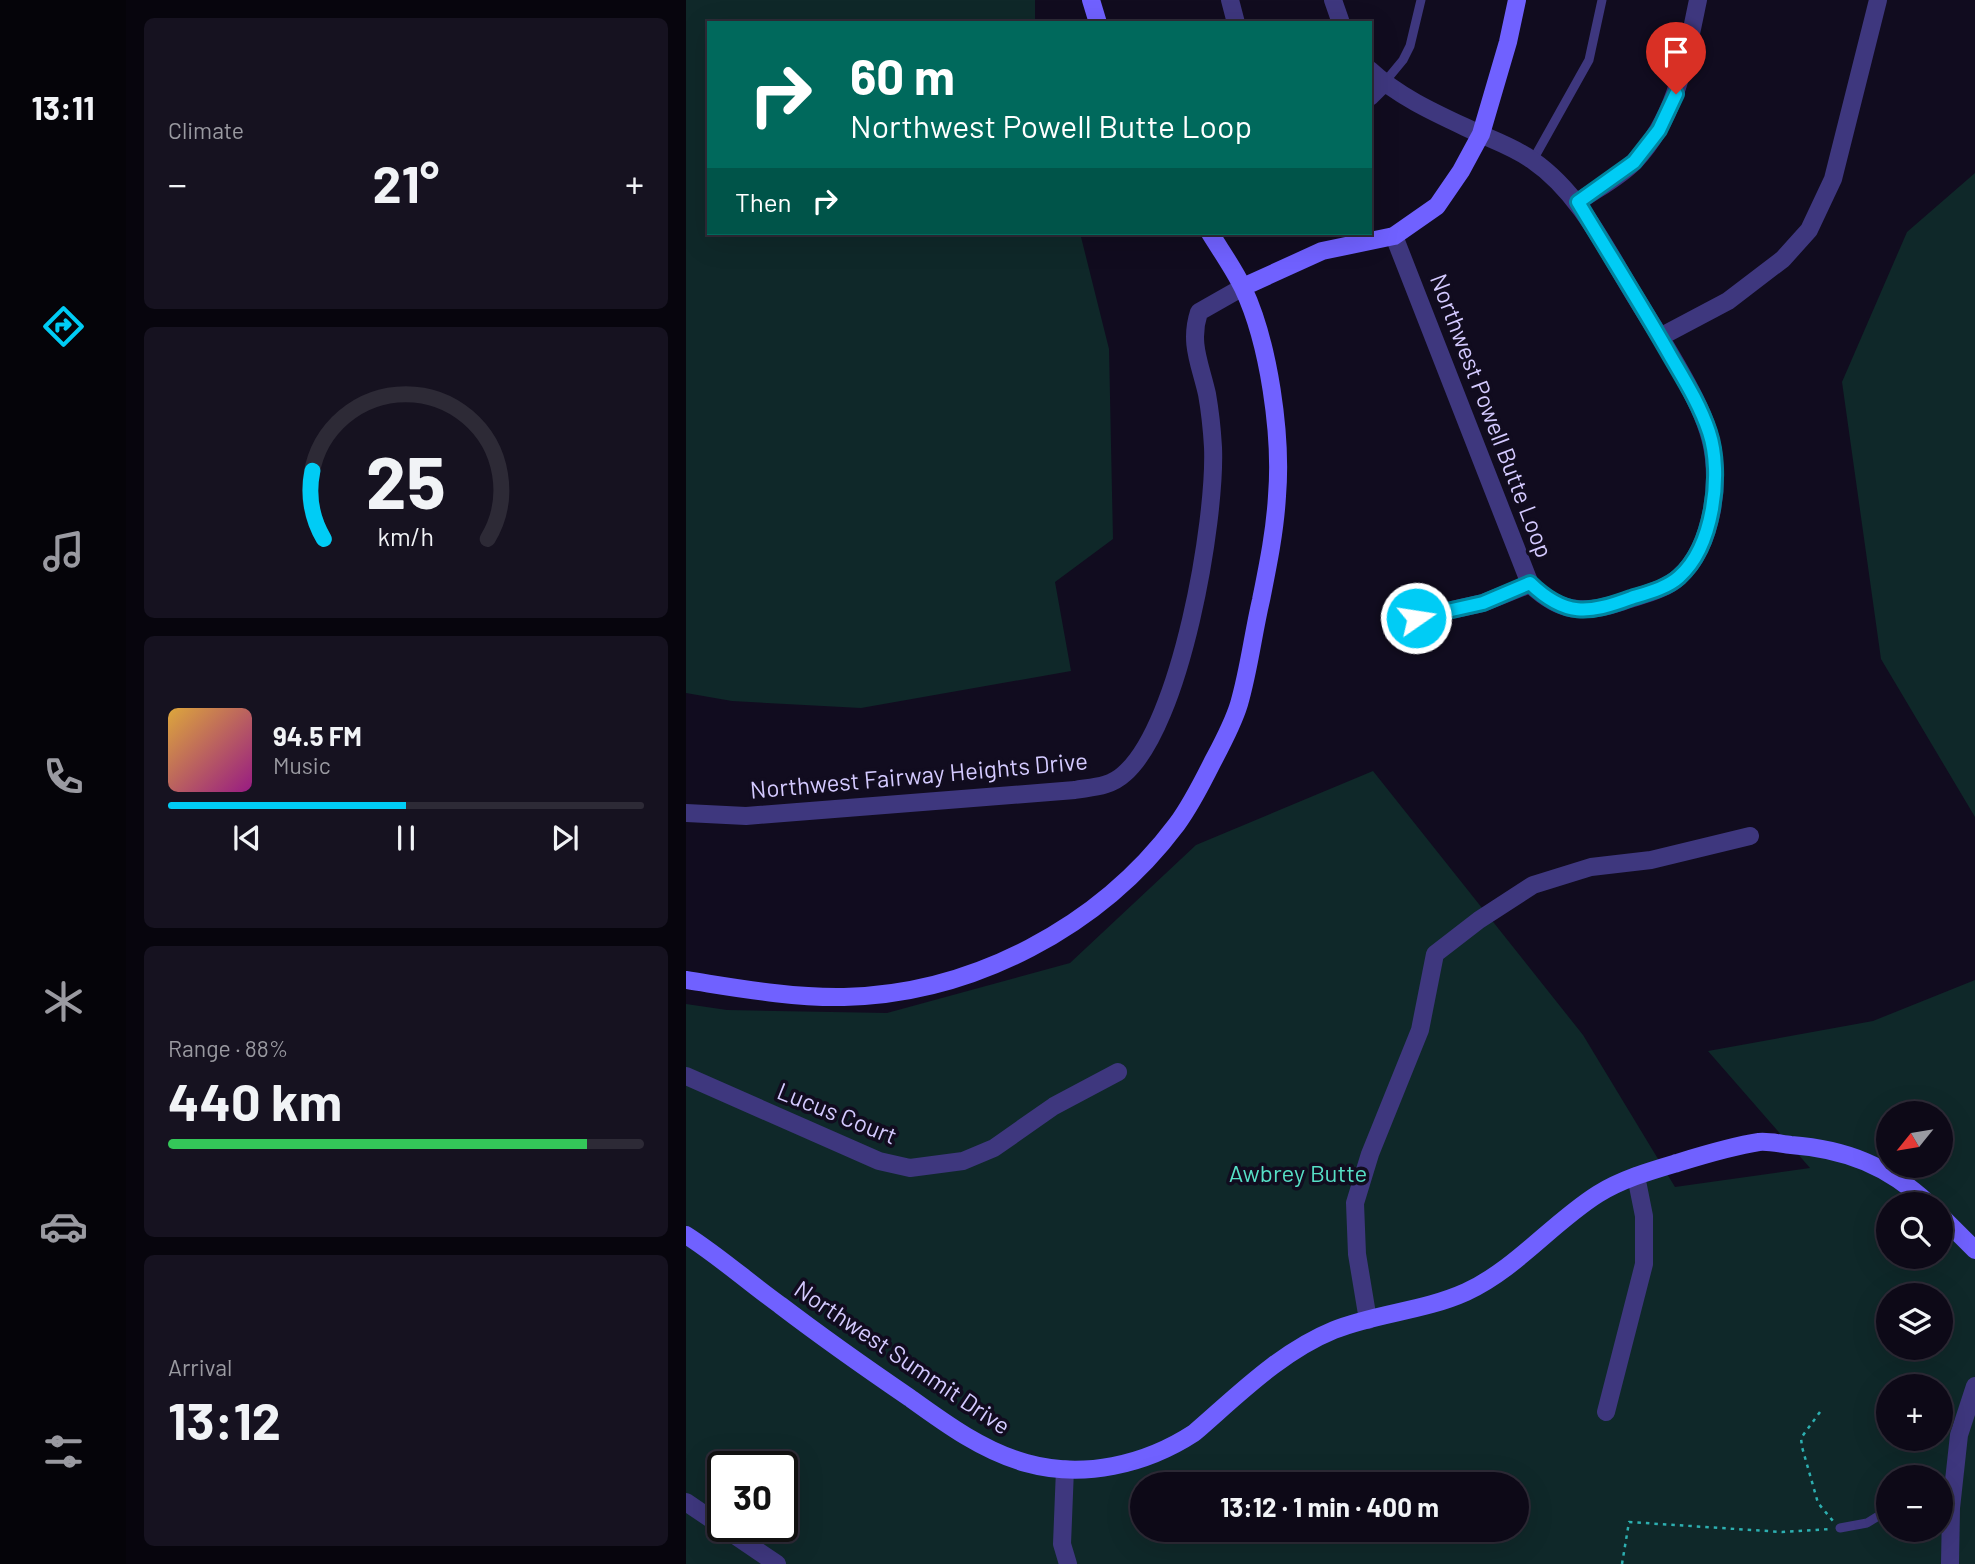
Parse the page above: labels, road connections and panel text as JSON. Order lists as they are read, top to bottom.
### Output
{
  "streets": {
    "street": [
      "Northwest Powell Butte Loop",
      "Northwest Fairway Heights Drive",
      "Lucus Court",
      "Northwest Summit Drive"
    ]
  },
  "parks": ["Awbrey Butte"],
  "north": "bottom left",
  "page": {
    "tabs": "13:11",
    "tile": [
      "Climate",
      ["Range · 88%", "440 km"],
      ["Arrival", "13:12"]
    ],
    "turn": ["60 m", "Northwest Powell Butte Loop"],
    "heat": ["−", "21°", "+"],
    "then": "Then",
    "song": ["94.5 FM", "Music"],
    "map_buttons": ["+", "−"],
    "limit": "30",
    "trip": "13:12 · 1 min · 400 m",
    "gauge": ["25", "km/h"]
  }
}
